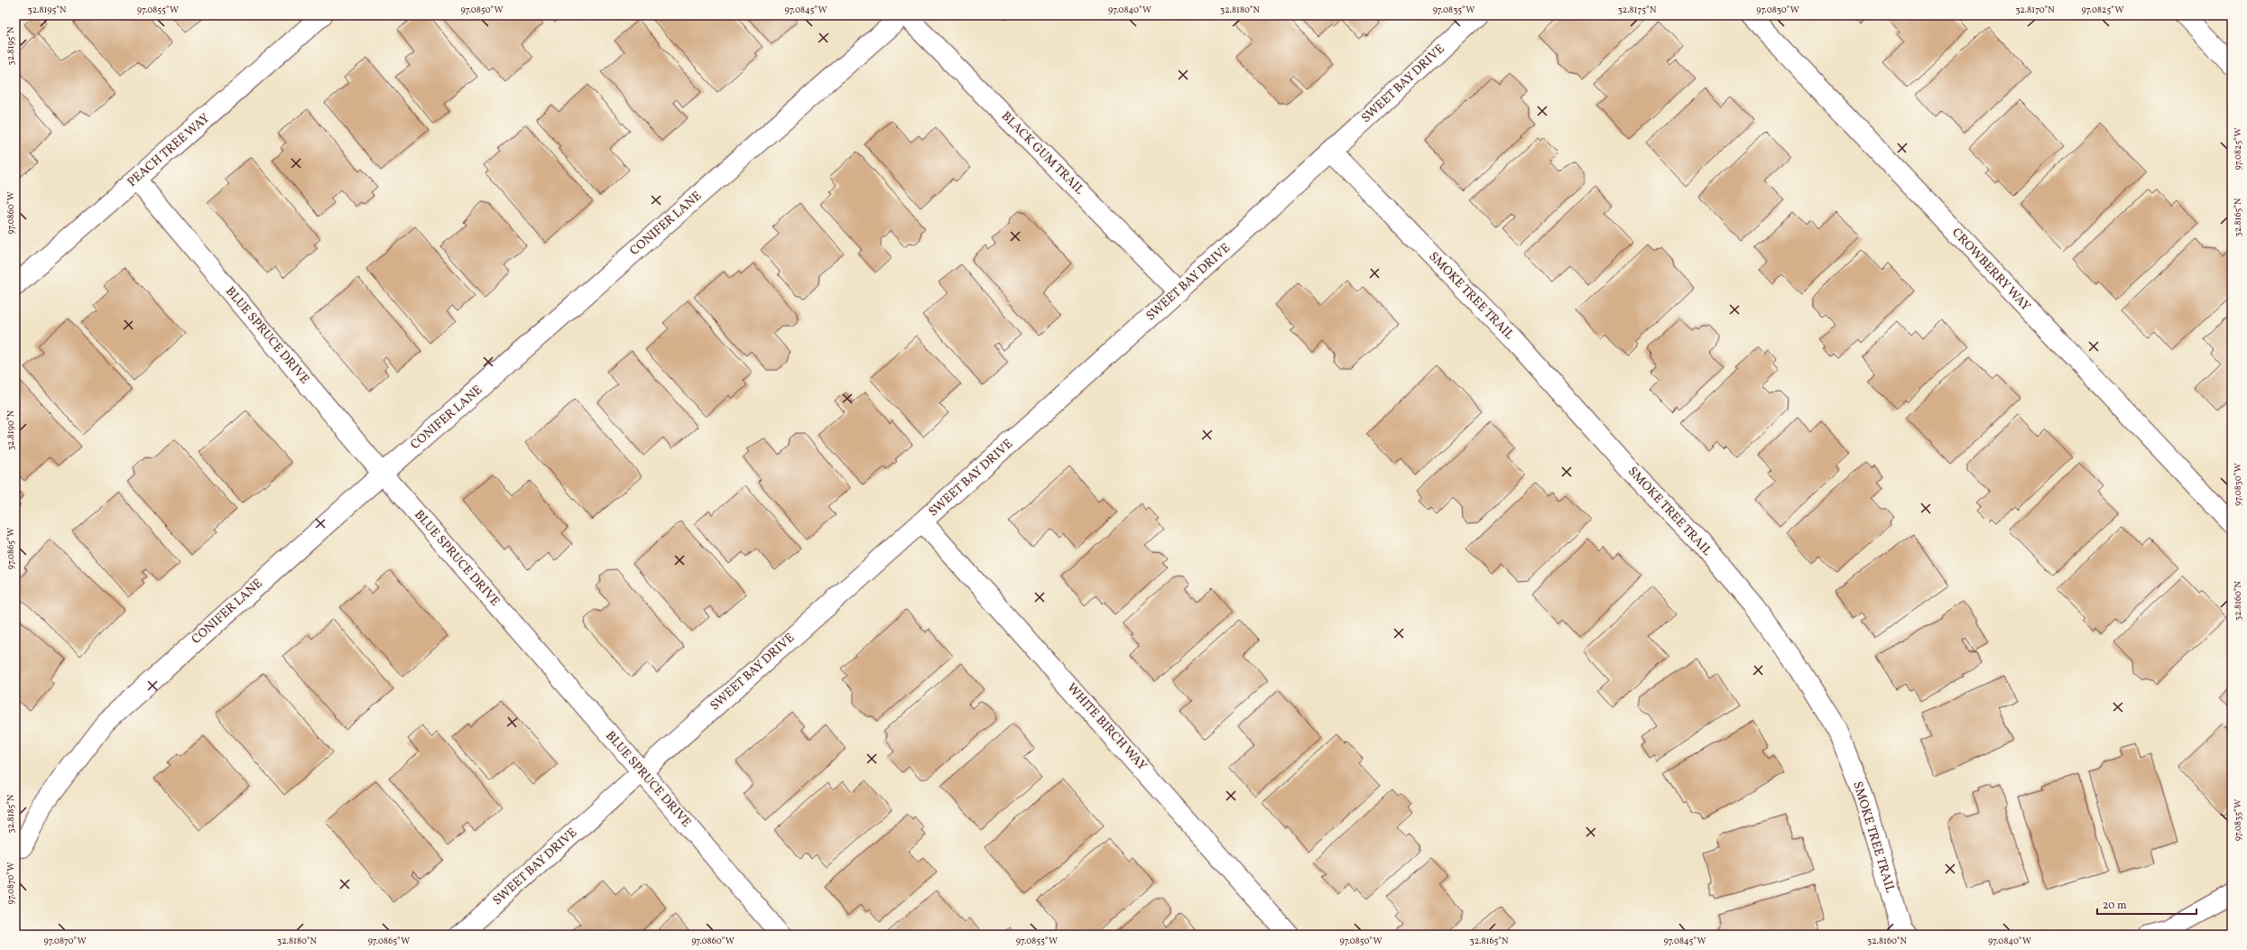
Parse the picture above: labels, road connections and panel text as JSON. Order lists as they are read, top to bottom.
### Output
{
  "streets": {
    "street": [
      "SWEET BAY DRIVE",
      "PEACH TREE WAY",
      "BLACK GUM TRAIL",
      "CONIFER LANE",
      "CROWBERRY WAY",
      "SMOKE TREE TRAIL",
      "BLUE SPRUCE DRIVE",
      "WHITE BIRCH WAY"
    ]
  },
  "crossings": [
    ["SWEET BAY DRIVE", "BLACK GUM TRAIL"],
    ["SWEET BAY DRIVE", "SMOKE TREE TRAIL"],
    ["SWEET BAY DRIVE", "BLUE SPRUCE DRIVE"],
    ["SWEET BAY DRIVE", "WHITE BIRCH WAY"],
    ["PEACH TREE WAY", "BLUE SPRUCE DRIVE"],
    ["CONIFER LANE", "BLUE SPRUCE DRIVE"]
  ],
  "scale_bar": "20 m",
  "coordinates": [
    "32.8195°N",
    "97.0855°W",
    "97.0850°W",
    "97.0845°W",
    "97.0840°W",
    "32.8180°N",
    "97.0835°W",
    "32.8175°N",
    "97.0830°W",
    "32.8170°N",
    "97.0825°W",
    "97.0860°W",
    "32.8165°N",
    "32.8190°N",
    "97.0865°W",
    "32.8160°N",
    "32.8185°N",
    "97.0870°W"
  ]
}
